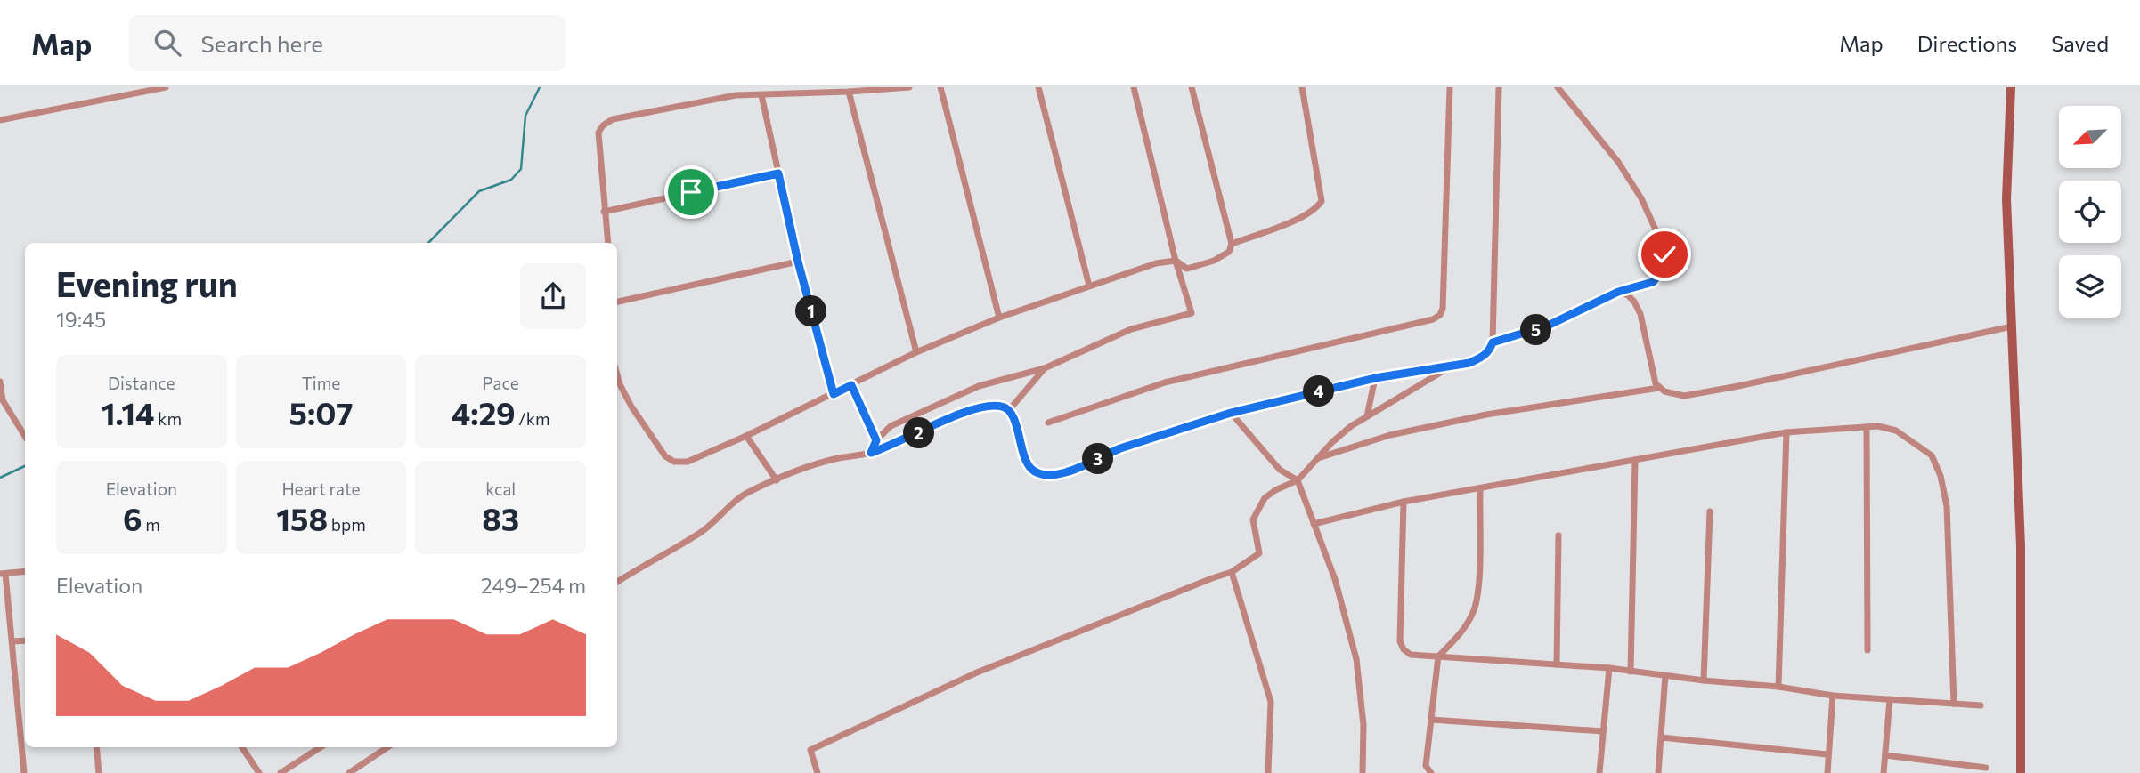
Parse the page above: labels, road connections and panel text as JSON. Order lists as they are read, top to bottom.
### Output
{
  "north": "bottom left",
  "page": {
    "header": "Map",
    "search": "Search here",
    "nav": ["Map", "Directions", "Saved"],
    "heading": ["Evening run", "19:45"],
    "pins": [
      "1",
      "5",
      "4",
      "2",
      "3"
    ],
    "stats": [
      ["Distance", "1.14 km"],
      ["Time", "5:07"],
      ["Pace", "4:29 /km"],
      ["Elevation", "6 m"],
      ["Heart rate", "158 bpm"],
      ["kcal", "83"]
    ],
    "chart": ["Elevation", "249–254 m"]
  }
}
